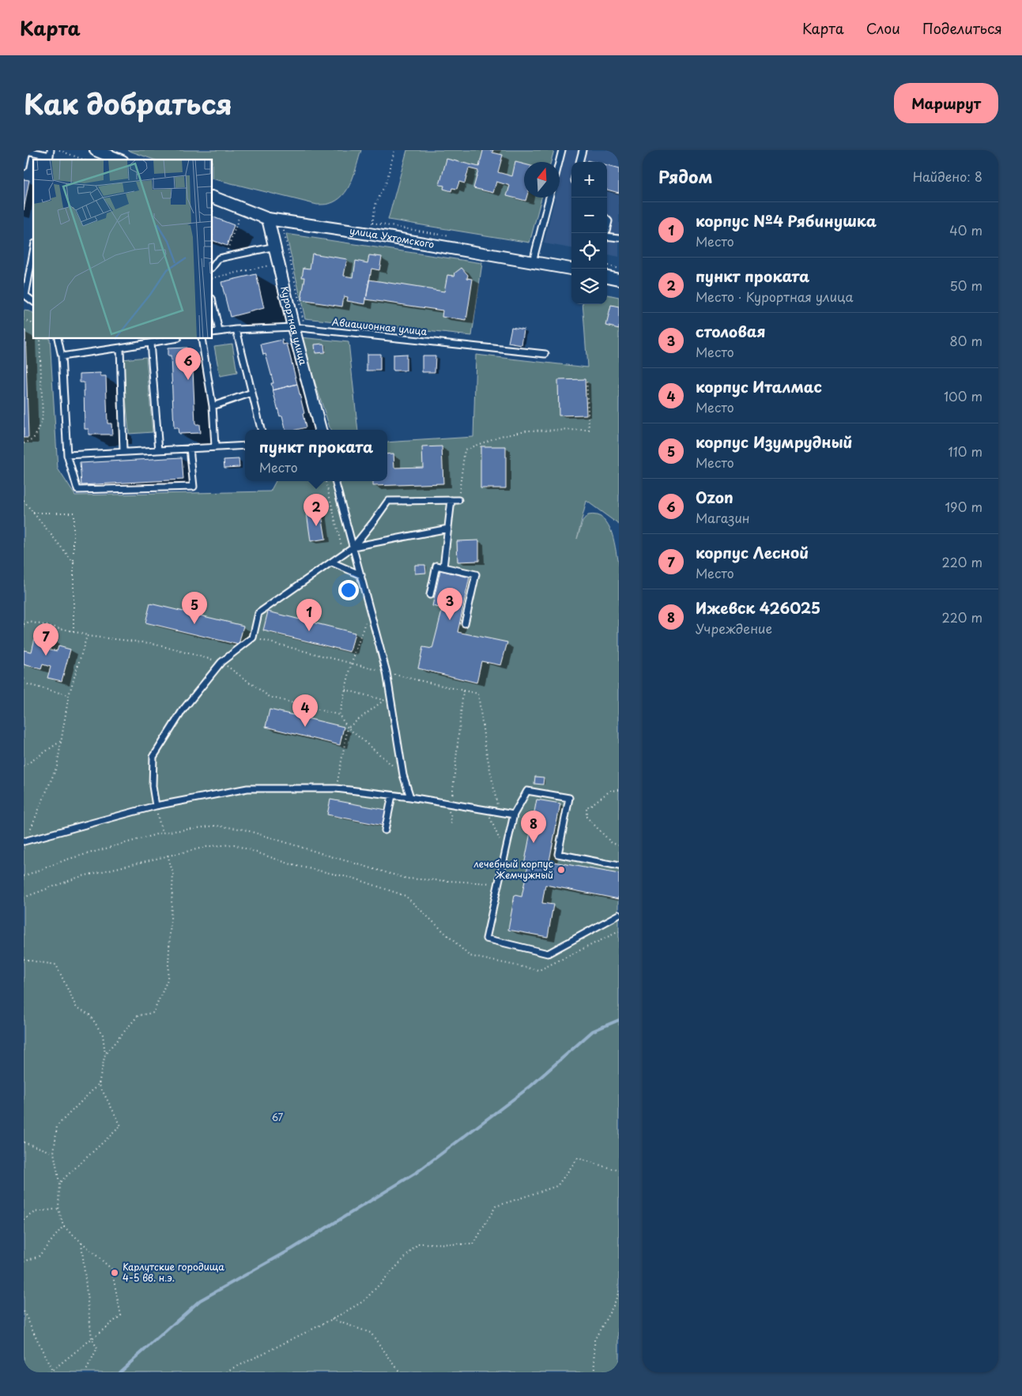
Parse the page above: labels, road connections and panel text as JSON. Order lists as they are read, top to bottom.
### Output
{
  "streets": {
    "street": ["улица Ухтомского", "Курортная улица"],
    "lane": ["Авиационная улица"]
  },
  "crossings": [
    ["улица Ухтомского", "Курортная улица"],
    ["Курортная улица", "Авиационная улица"]
  ],
  "parks": ["67"],
  "places": ["лечебный корпус Жемчужный", "Карлутские городища 4-5 вв. н.э."],
  "north": "top",
  "page": {
    "header": "Карта",
    "nav": ["Карта", "Слои", "Поделиться"],
    "title": "Как добраться",
    "buttons": "Маршрут",
    "heading": ["Рядом", "Найдено: 8"],
    "map_buttons": ["+", "−"],
    "list": [
      {
        "mark": "1",
        "name": "корпус №4 Рябинушка",
        "note": "Место",
        "value": "40 m"
      },
      {
        "mark": "2",
        "name": "пункт проката",
        "note": "Место · Курортная улица",
        "value": "50 m"
      },
      {
        "mark": "3",
        "name": "столовая",
        "note": "Место",
        "value": "80 m"
      },
      {
        "mark": "4",
        "name": "корпус Италмас",
        "note": "Место",
        "value": "100 m"
      },
      {
        "mark": "5",
        "name": "корпус Изумрудный",
        "note": "Место",
        "value": "110 m"
      },
      {
        "mark": "6",
        "name": "Ozon",
        "note": "Магазин",
        "value": "190 m"
      },
      {
        "mark": "7",
        "name": "корпус Лесной",
        "note": "Место",
        "value": "220 m"
      },
      {
        "mark": "8",
        "name": "Ижевск 426025",
        "note": "Учреждение",
        "value": "220 m"
      }
    ],
    "pins": [
      "6",
      "2",
      "3",
      "5",
      "1",
      "7",
      "4",
      "8"
    ],
    "popup": ["пункт проката", "Место"]
  }
}
